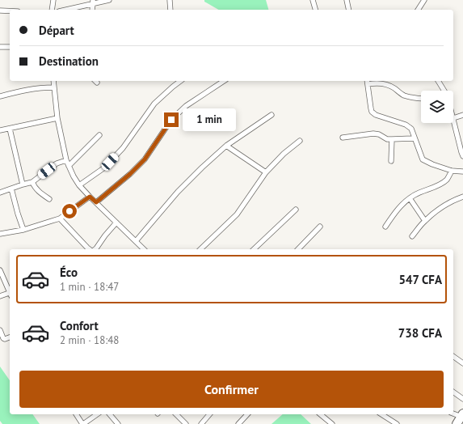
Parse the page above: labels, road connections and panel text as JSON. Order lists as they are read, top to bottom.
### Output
{
  "page": {
    "banner": ["Départ", "Destination"],
    "bubble": "1 min",
    "list": [
      {
        "name": "Éco",
        "note": "1 min · 18:47",
        "value": "547 CFA"
      },
      {
        "name": "Confort",
        "note": "2 min · 18:48",
        "value": "738 CFA"
      }
    ],
    "buttons": "Confirmer"
  }
}
